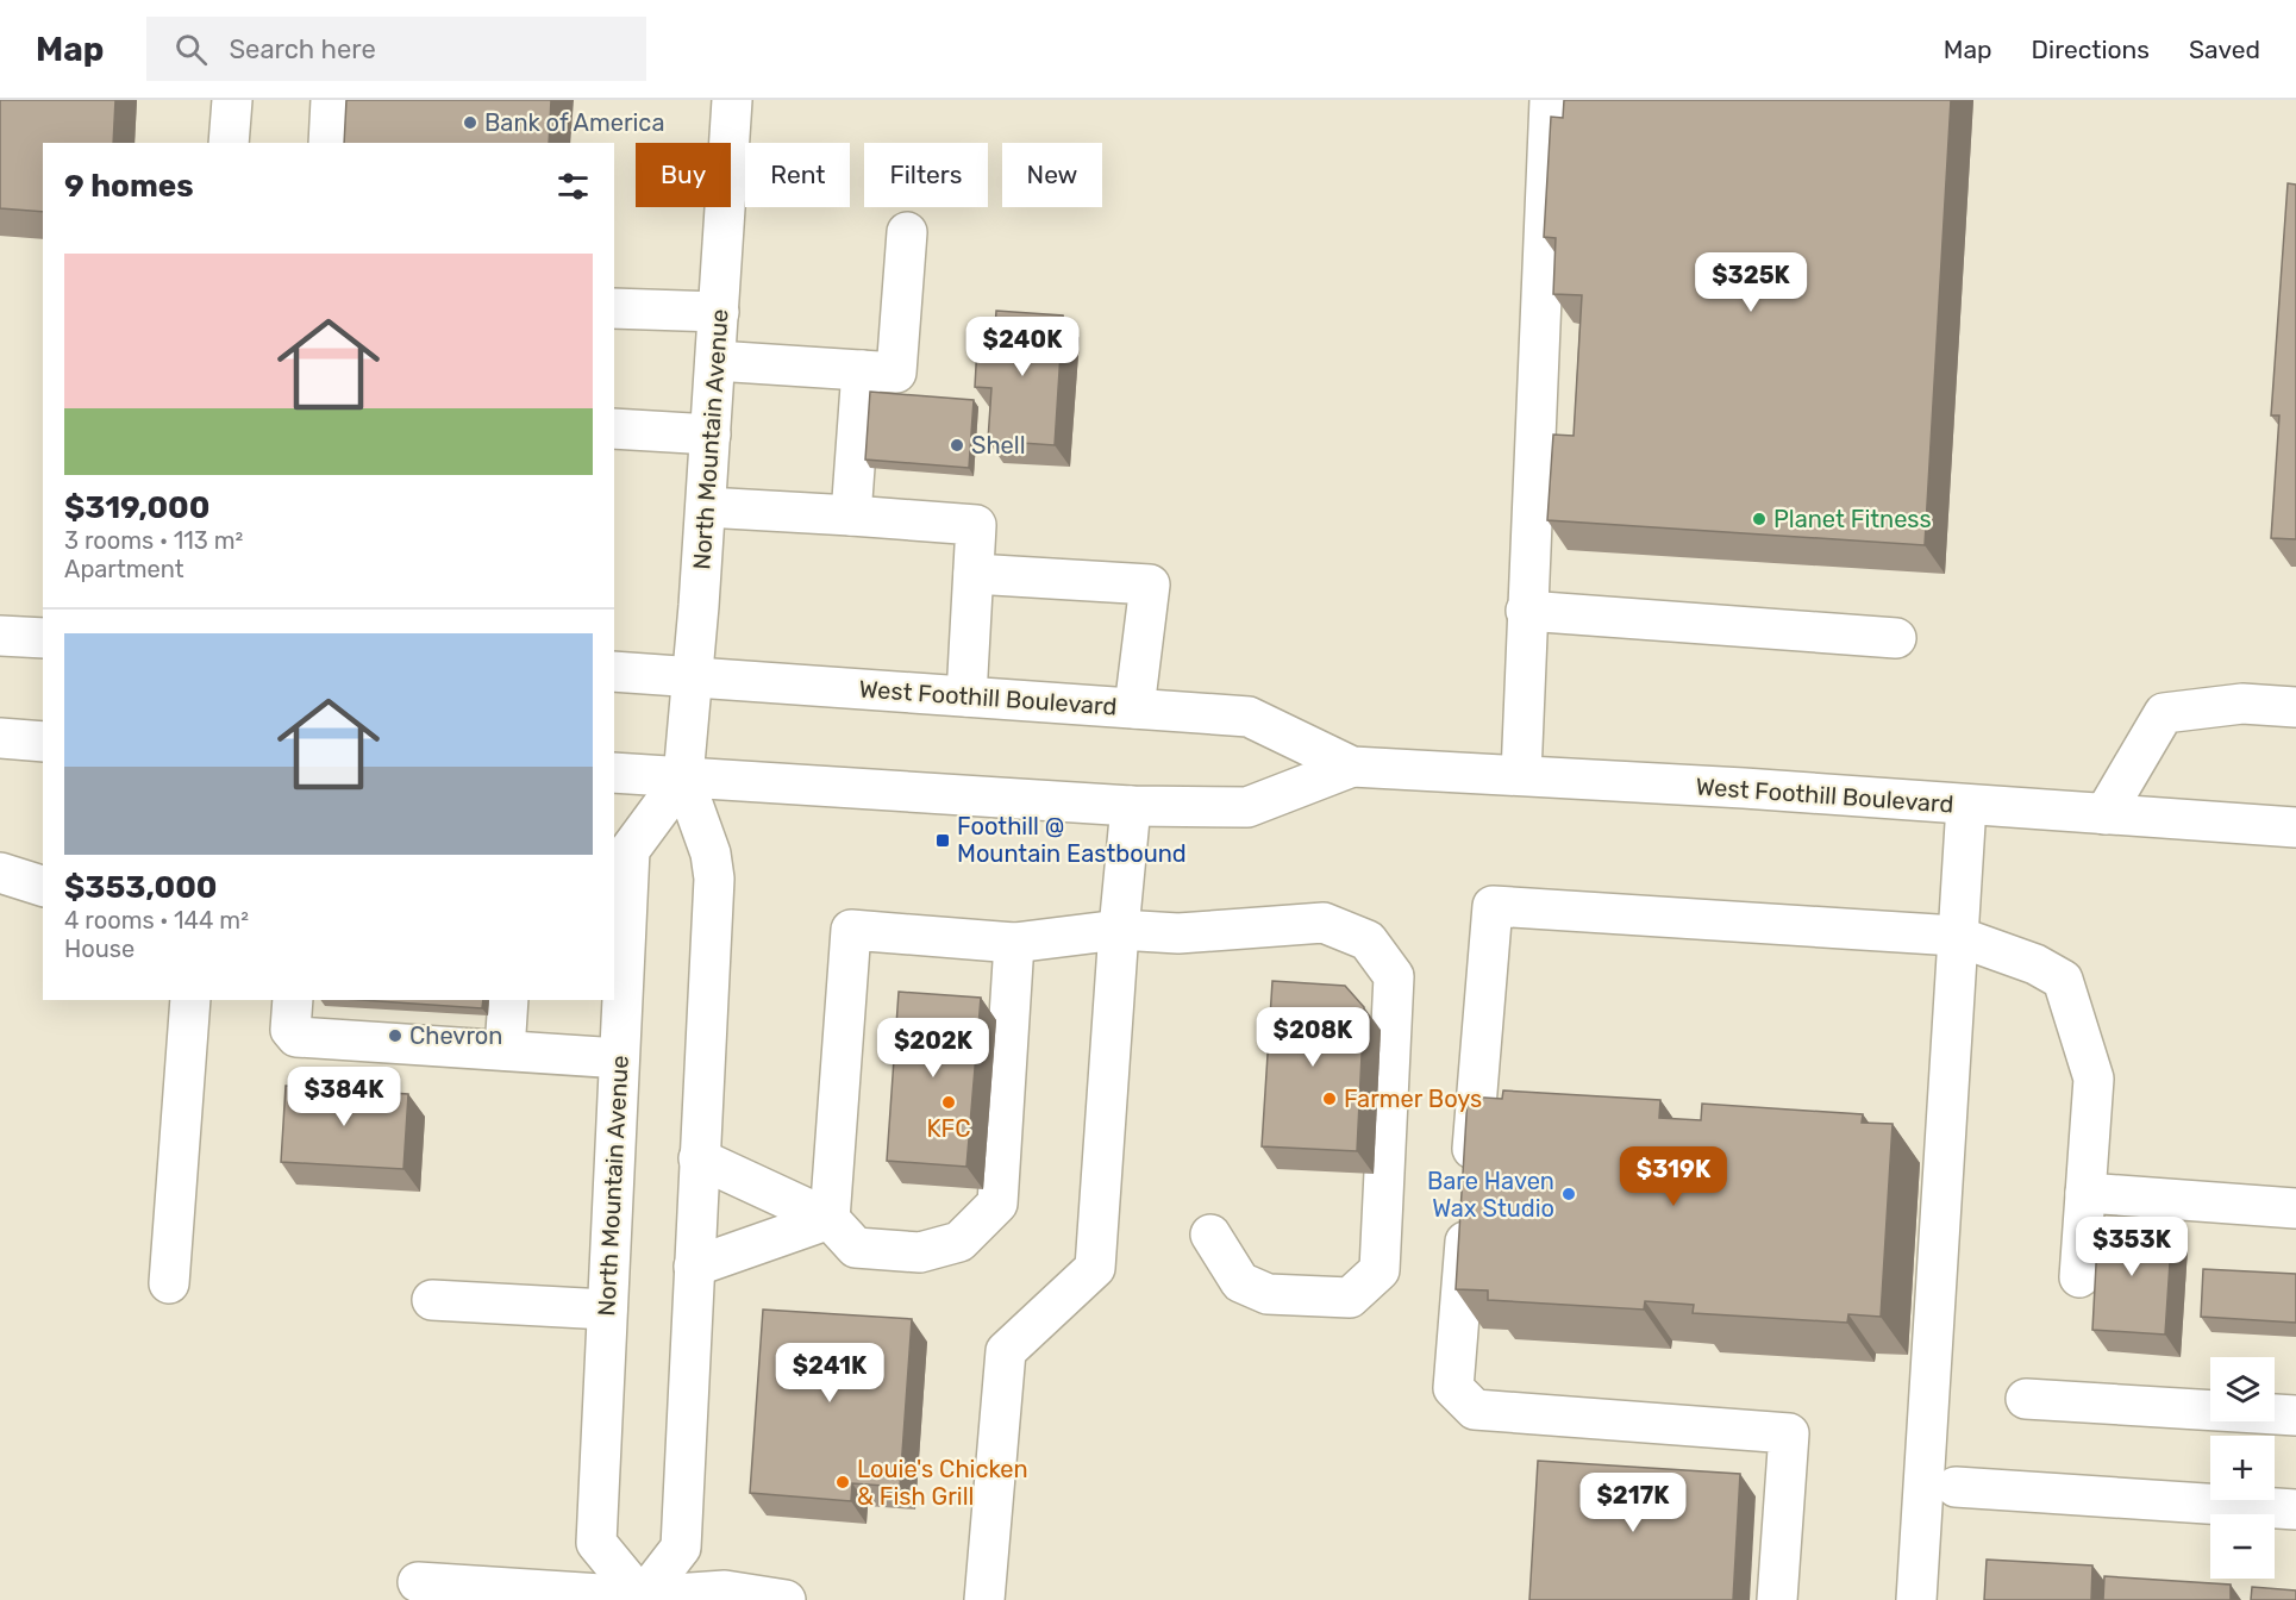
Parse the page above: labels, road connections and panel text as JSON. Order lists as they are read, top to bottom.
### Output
{
  "streets": {
    "main road": ["North Mountain Avenue", "West Foothill Boulevard"]
  },
  "crossings": [
    ["North Mountain Avenue", "West Foothill Boulevard"]
  ],
  "places": {
    "other": [
      "Bank of America",
      "Shell",
      "Planet Fitness",
      "Chevron",
      "Farmer Boys",
      "KFC",
      "Bare Haven Wax Studio",
      "Louie's Chicken & Fish Grill"
    ],
    "transit": ["Foothill @ Mountain Eastbound"]
  },
  "page": {
    "header": "Map",
    "search": "Search here",
    "nav": ["Map", "Directions", "Saved"],
    "chip": [
      "Buy",
      "Rent",
      "Filters",
      "New"
    ],
    "heading": "9 homes",
    "list": [
      {
        "name": "$319,000",
        "note": "3 rooms · 113 m² · Apartment"
      },
      {
        "name": "$353,000",
        "note": "4 rooms · 144 m² · House"
      }
    ],
    "price": [
      "$325K",
      "$240K",
      "$208K",
      "$202K",
      "$384K",
      "$319K",
      "$353K",
      "$241K",
      "$217K"
    ],
    "map_buttons": ["+", "−"]
  }
}
